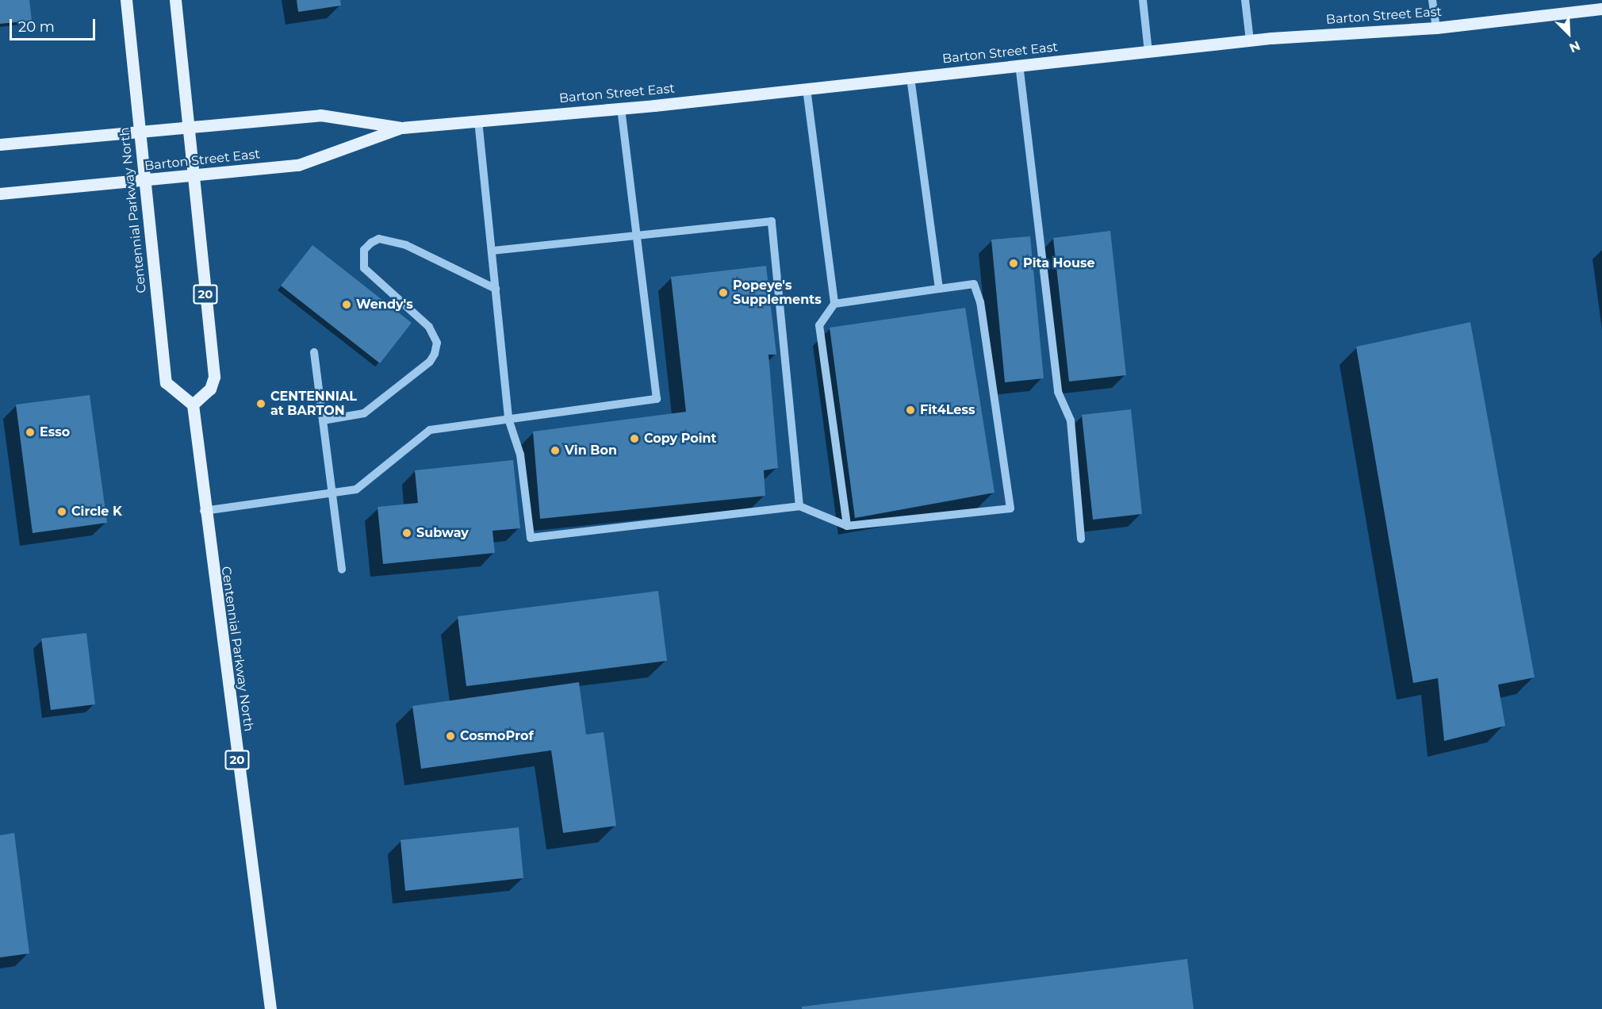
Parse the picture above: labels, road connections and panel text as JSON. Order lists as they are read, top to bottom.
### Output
{
  "streets": {
    "main road": ["Barton Street East", "Centennial Parkway North", "20"]
  },
  "crossings": [
    ["Barton Street East", "Centennial Parkway North"],
    ["Barton Street East", "20"],
    ["Centennial Parkway North", "20"]
  ],
  "places": [
    "Pita House",
    "Popeye's Supplements",
    "Wendy's",
    "CENTENNIAL at BARTON",
    "Fit4Less",
    "Esso",
    "Copy Point",
    "Vin Bon",
    "Circle K",
    "Subway",
    "CosmoProf"
  ],
  "scale_bar": "20 m",
  "north": "bottom right"
}
